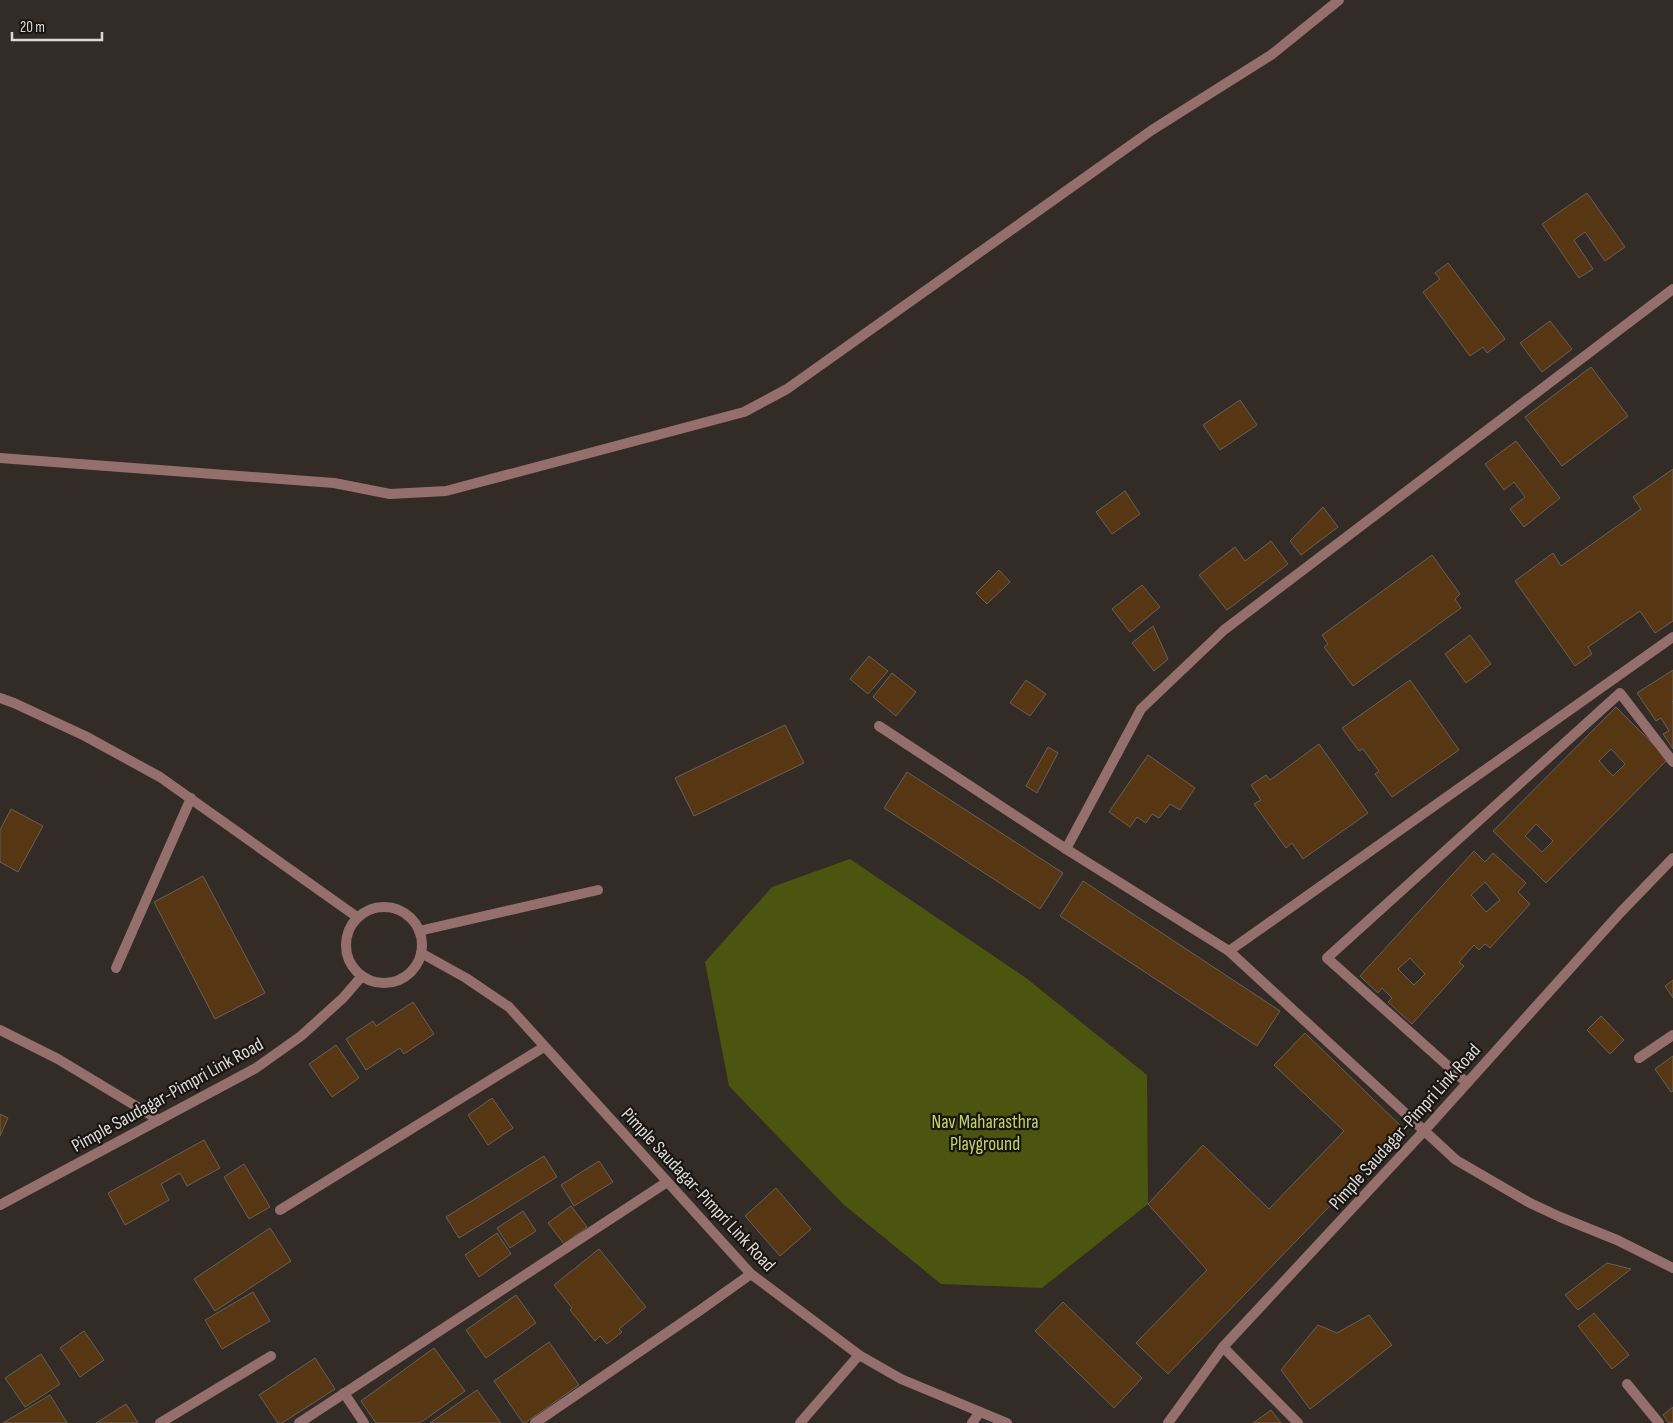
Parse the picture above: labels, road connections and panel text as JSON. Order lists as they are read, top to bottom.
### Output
{
  "streets": {
    "street": ["Pimple Saudagar-Pimpri Link Road"]
  },
  "parks": ["Nav Maharasthra Playground"],
  "scale_bar": "20 m"
}
